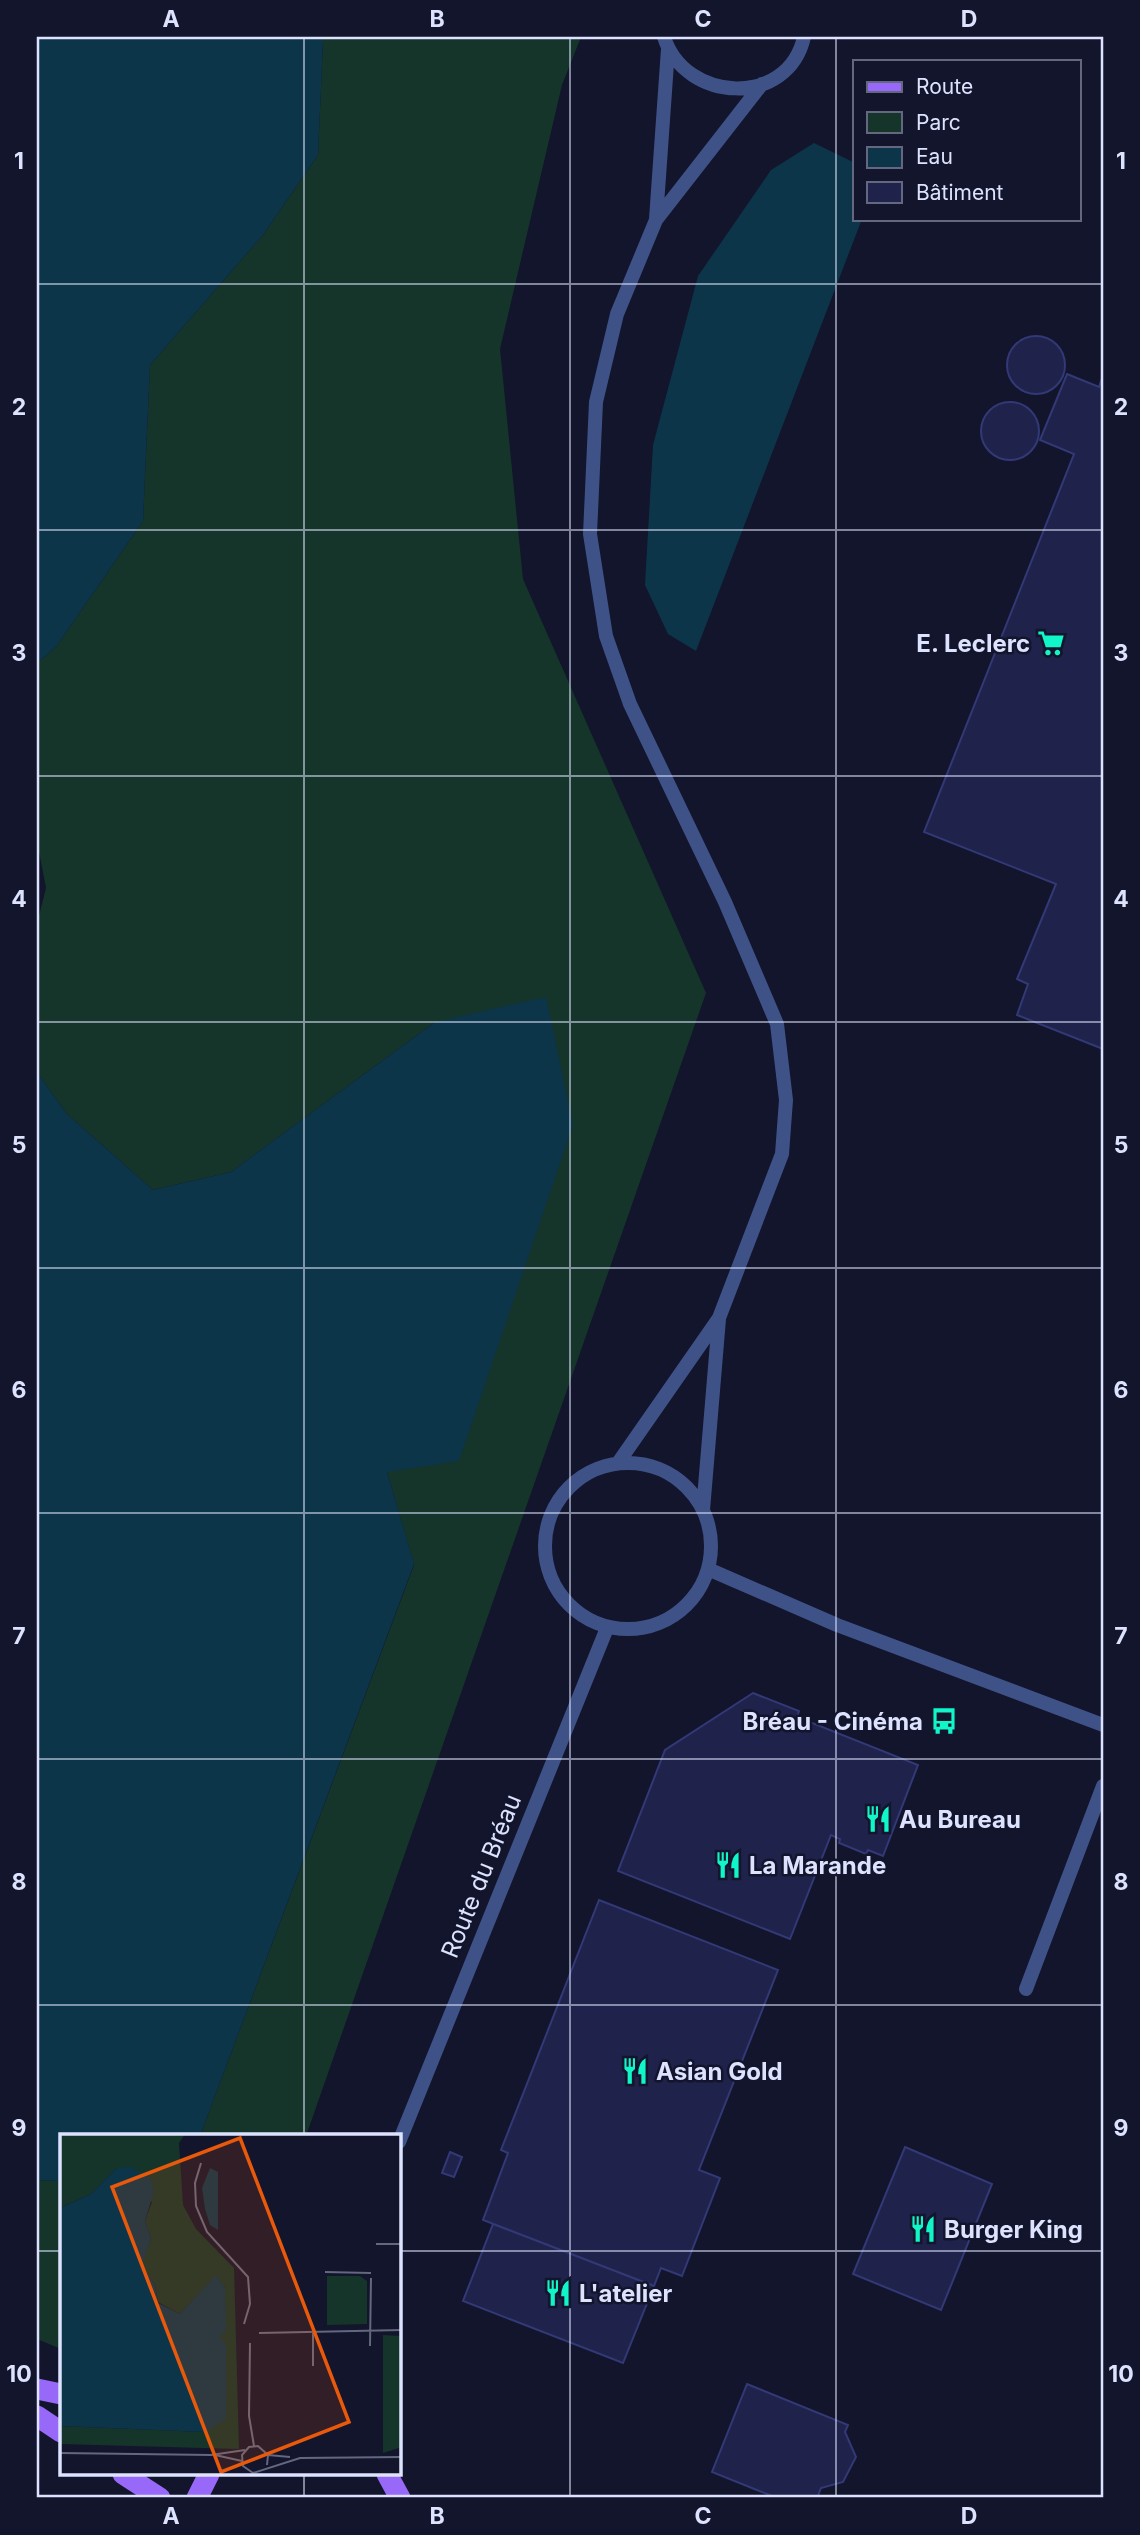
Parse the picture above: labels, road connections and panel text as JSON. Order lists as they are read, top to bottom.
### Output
{
  "streets": {
    "street": ["Route du Bréau"]
  },
  "places": {
    "supermarket": ["E. Leclerc"],
    "bus stop": ["Bréau - Cinéma"],
    "restaurant": [
      "Au Bureau",
      "La Marande",
      "Asian Gold",
      "Burger King",
      "L'atelier"
    ]
  },
  "legend": [
    "Route",
    "Parc",
    "Eau",
    "Bâtiment"
  ],
  "grid": {
    "columns": [
      "A",
      "B",
      "C",
      "D"
    ],
    "rows": [
      "1",
      "2",
      "3",
      "4",
      "5",
      "6",
      "7",
      "8",
      "9",
      "10"
    ]
  }
}
